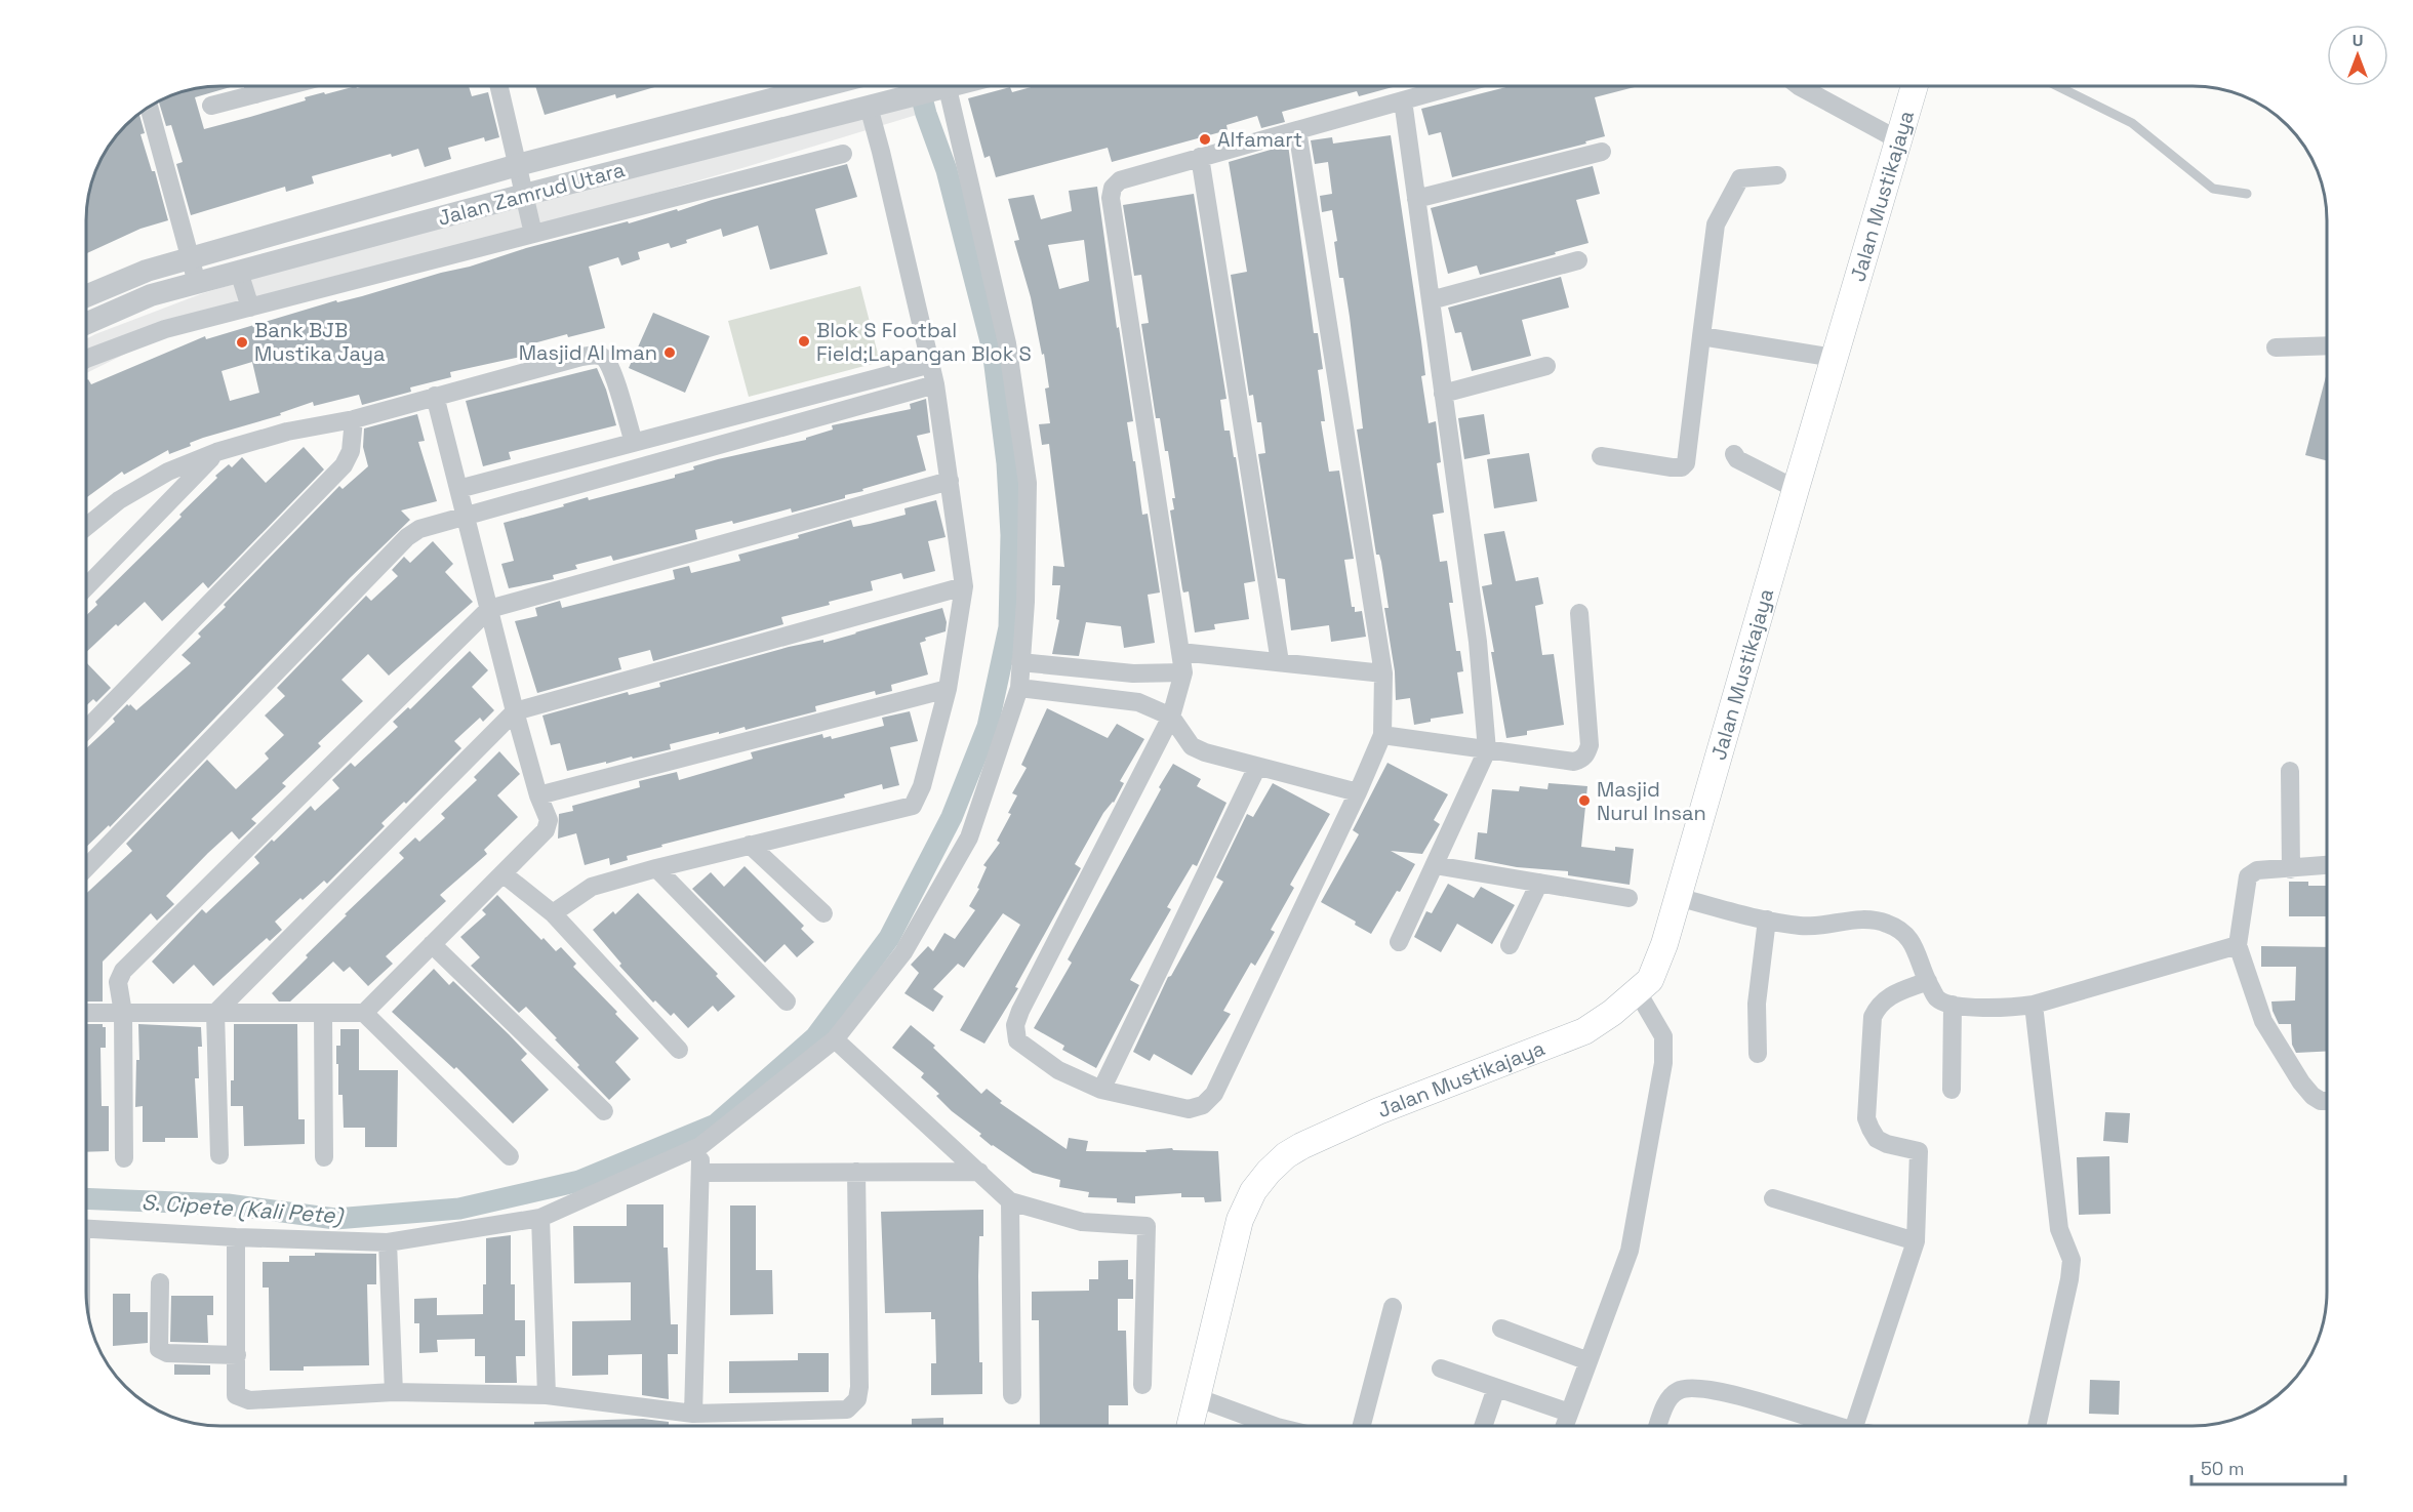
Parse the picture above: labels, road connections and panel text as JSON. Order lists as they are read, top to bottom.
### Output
{
  "streets": {
    "main road": ["Jalan Mustikajaya"],
    "street": ["Jalan Zamrud Utara"]
  },
  "water": ["S. Cipete (Kali Pete)"],
  "places": [
    "Alfamart",
    "Blok S Footbal Field;Lapangan Blok S",
    "Bank BJB Mustika Jaya",
    "Masjid Al Iman",
    "Masjid Nurul Insan"
  ],
  "scale_bar": "50 m",
  "north": "top"
}
